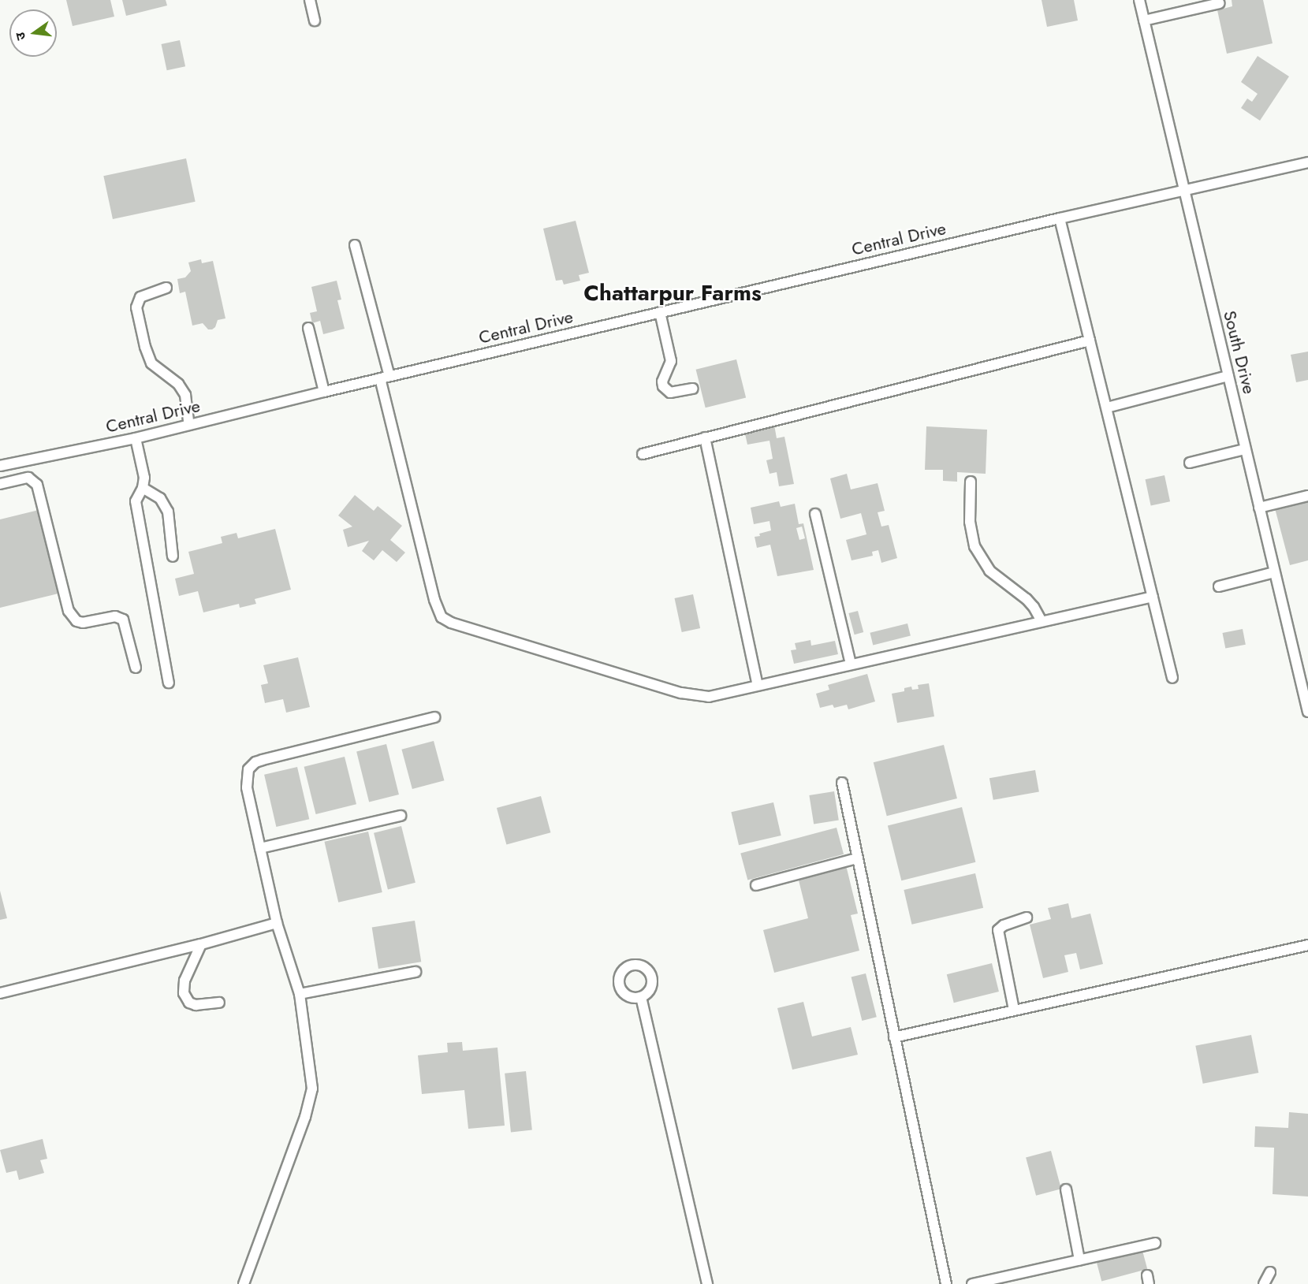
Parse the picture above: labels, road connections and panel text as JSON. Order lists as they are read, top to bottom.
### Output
{
  "streets": {
    "street": ["Central Drive", "South Drive"]
  },
  "crossings": [
    ["Central Drive", "South Drive"]
  ],
  "districts": ["Chattarpur Farms"],
  "north": "left"
}
